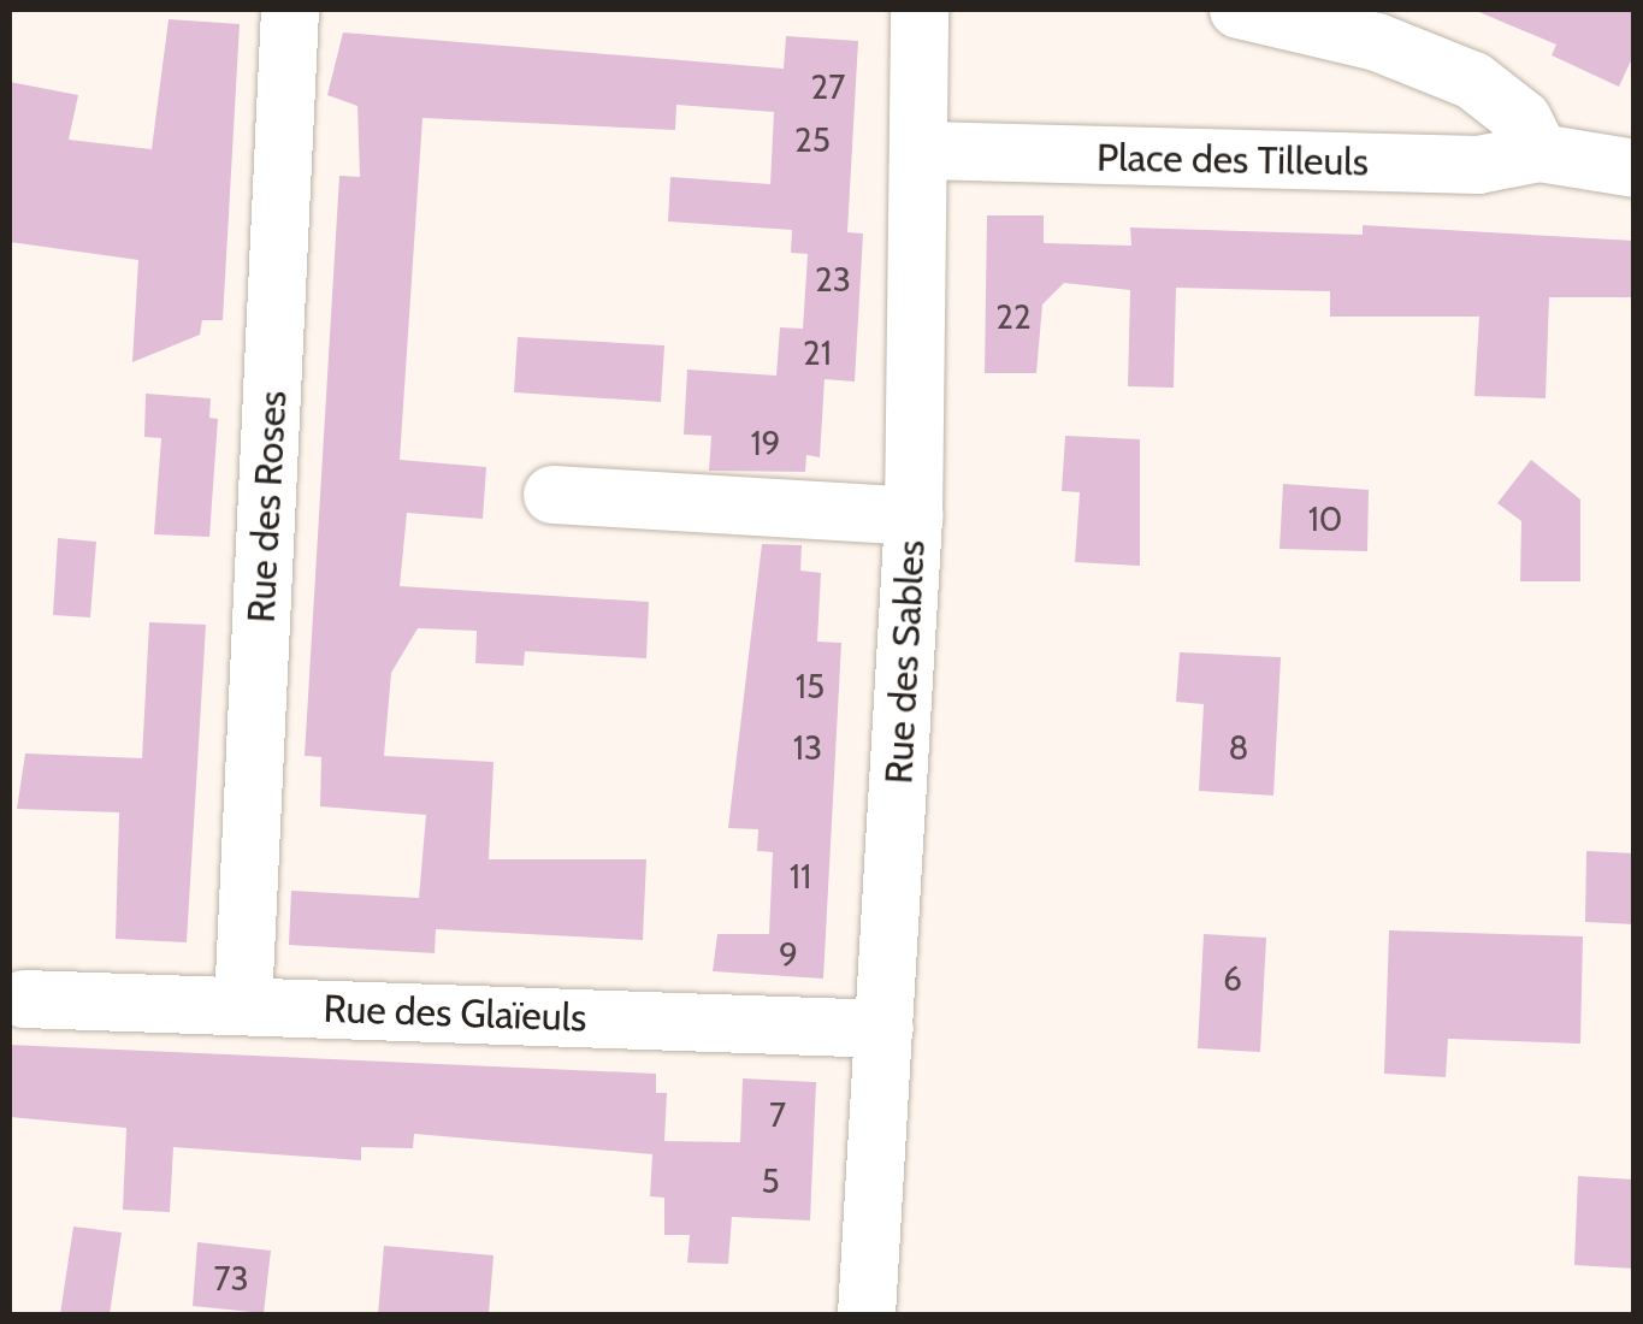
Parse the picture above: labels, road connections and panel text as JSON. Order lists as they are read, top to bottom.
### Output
{
  "streets": {
    "street": [
      "Place des Tilleuls",
      "Rue des Roses",
      "Rue des Sables",
      "Rue des Glaïeuls"
    ]
  },
  "crossings": [
    ["Place des Tilleuls", "Rue des Sables"],
    ["Rue des Roses", "Rue des Glaïeuls"],
    ["Rue des Sables", "Rue des Glaïeuls"]
  ],
  "house_numbers": [
    "27",
    "25",
    "23",
    "22",
    "21",
    "19",
    "10",
    "15",
    "13",
    "8",
    "11",
    "9",
    "6",
    "7",
    "5",
    "73"
  ]
}
